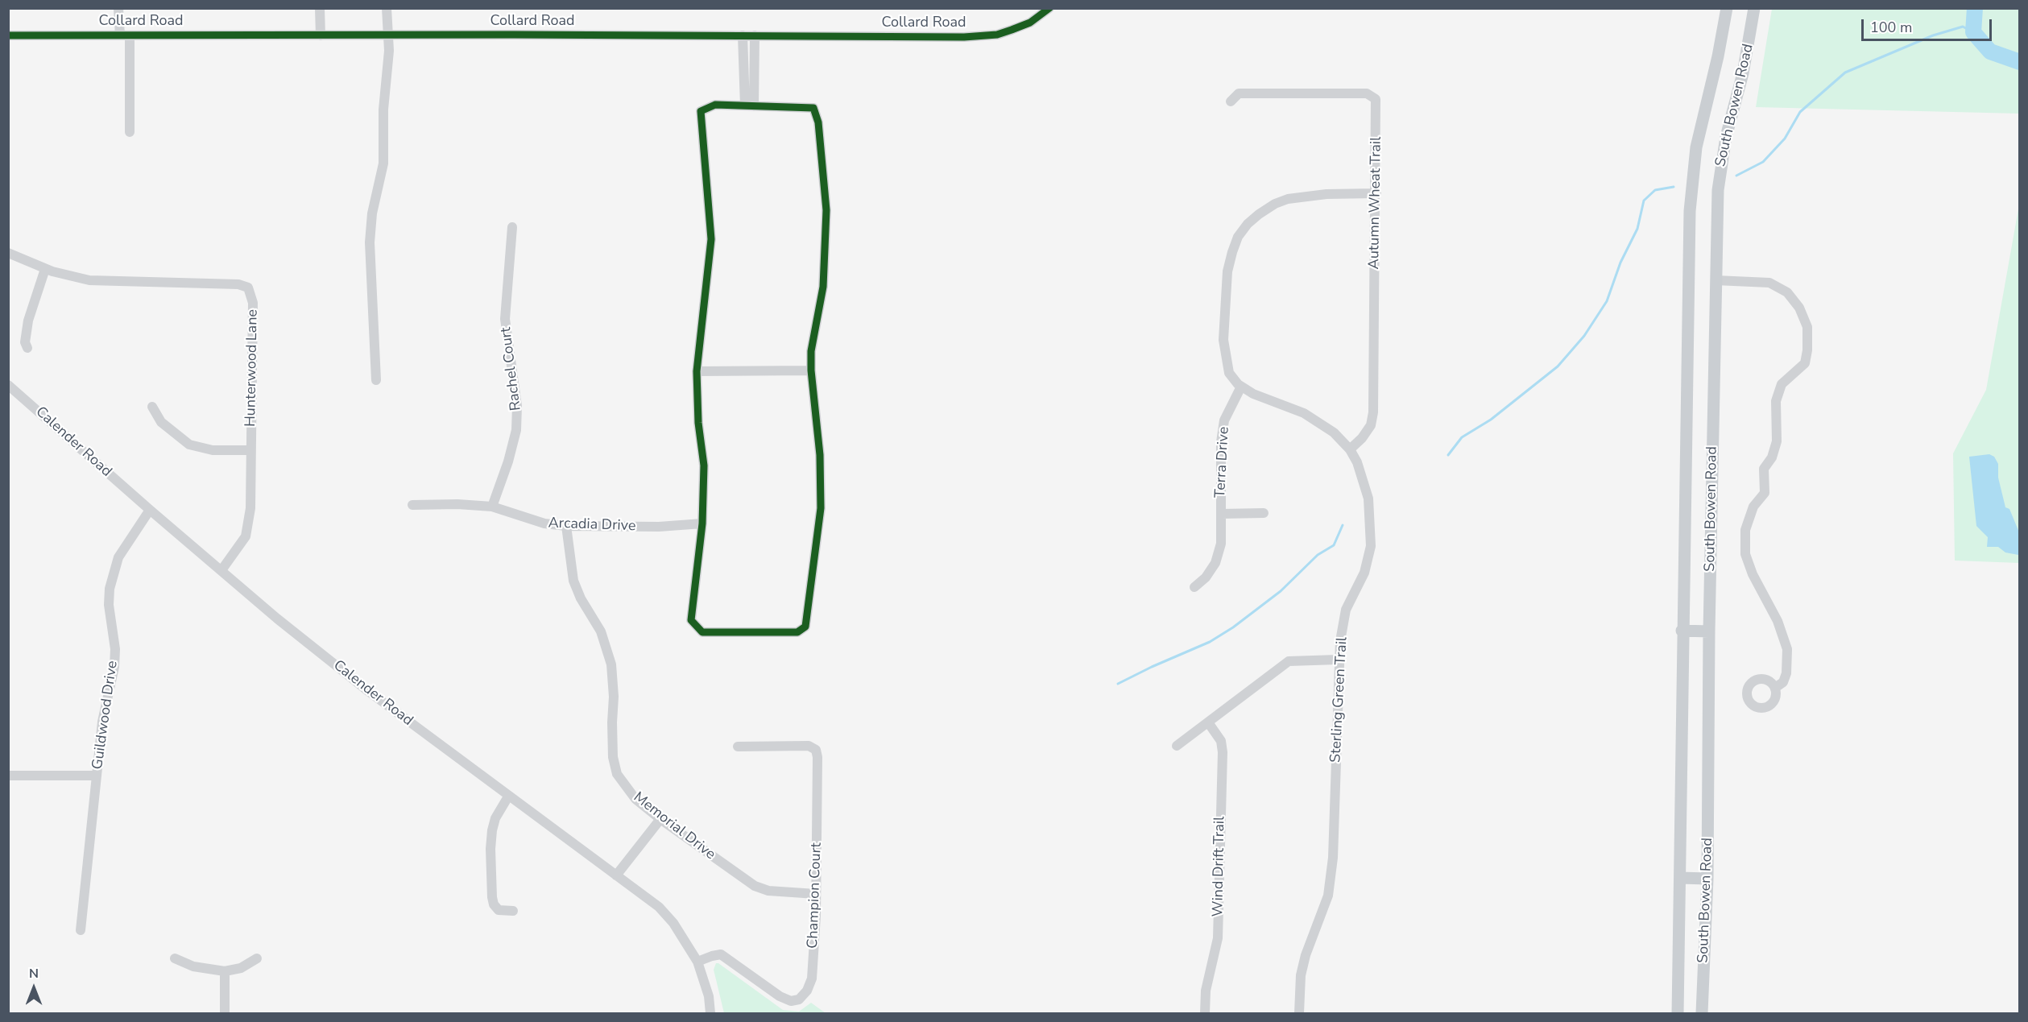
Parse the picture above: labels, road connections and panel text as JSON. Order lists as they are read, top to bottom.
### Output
{
  "streets": {
    "main road": ["South Bowen Road"],
    "street": [
      "Collard Road",
      "Autumn Wheat Trail",
      "Hunterwood Lane",
      "Rachel Court",
      "Calender Road",
      "Terra Drive",
      "Arcadia Drive",
      "Sterling Green Trail",
      "Guildwood Drive",
      "Memorial Drive",
      "Wind Drift Trail",
      "Champion Court"
    ]
  },
  "crossings": [
    ["Autumn Wheat Trail", "Sterling Green Trail"],
    ["Hunterwood Lane", "Calender Road"],
    ["Rachel Court", "Arcadia Drive"],
    ["Calender Road", "Guildwood Drive"],
    ["Calender Road", "Champion Court"],
    ["Terra Drive", "Sterling Green Trail"],
    ["Arcadia Drive", "Memorial Drive"],
    ["Memorial Drive", "Champion Court"]
  ],
  "scale_bar": "100 m",
  "north": "top"
}
